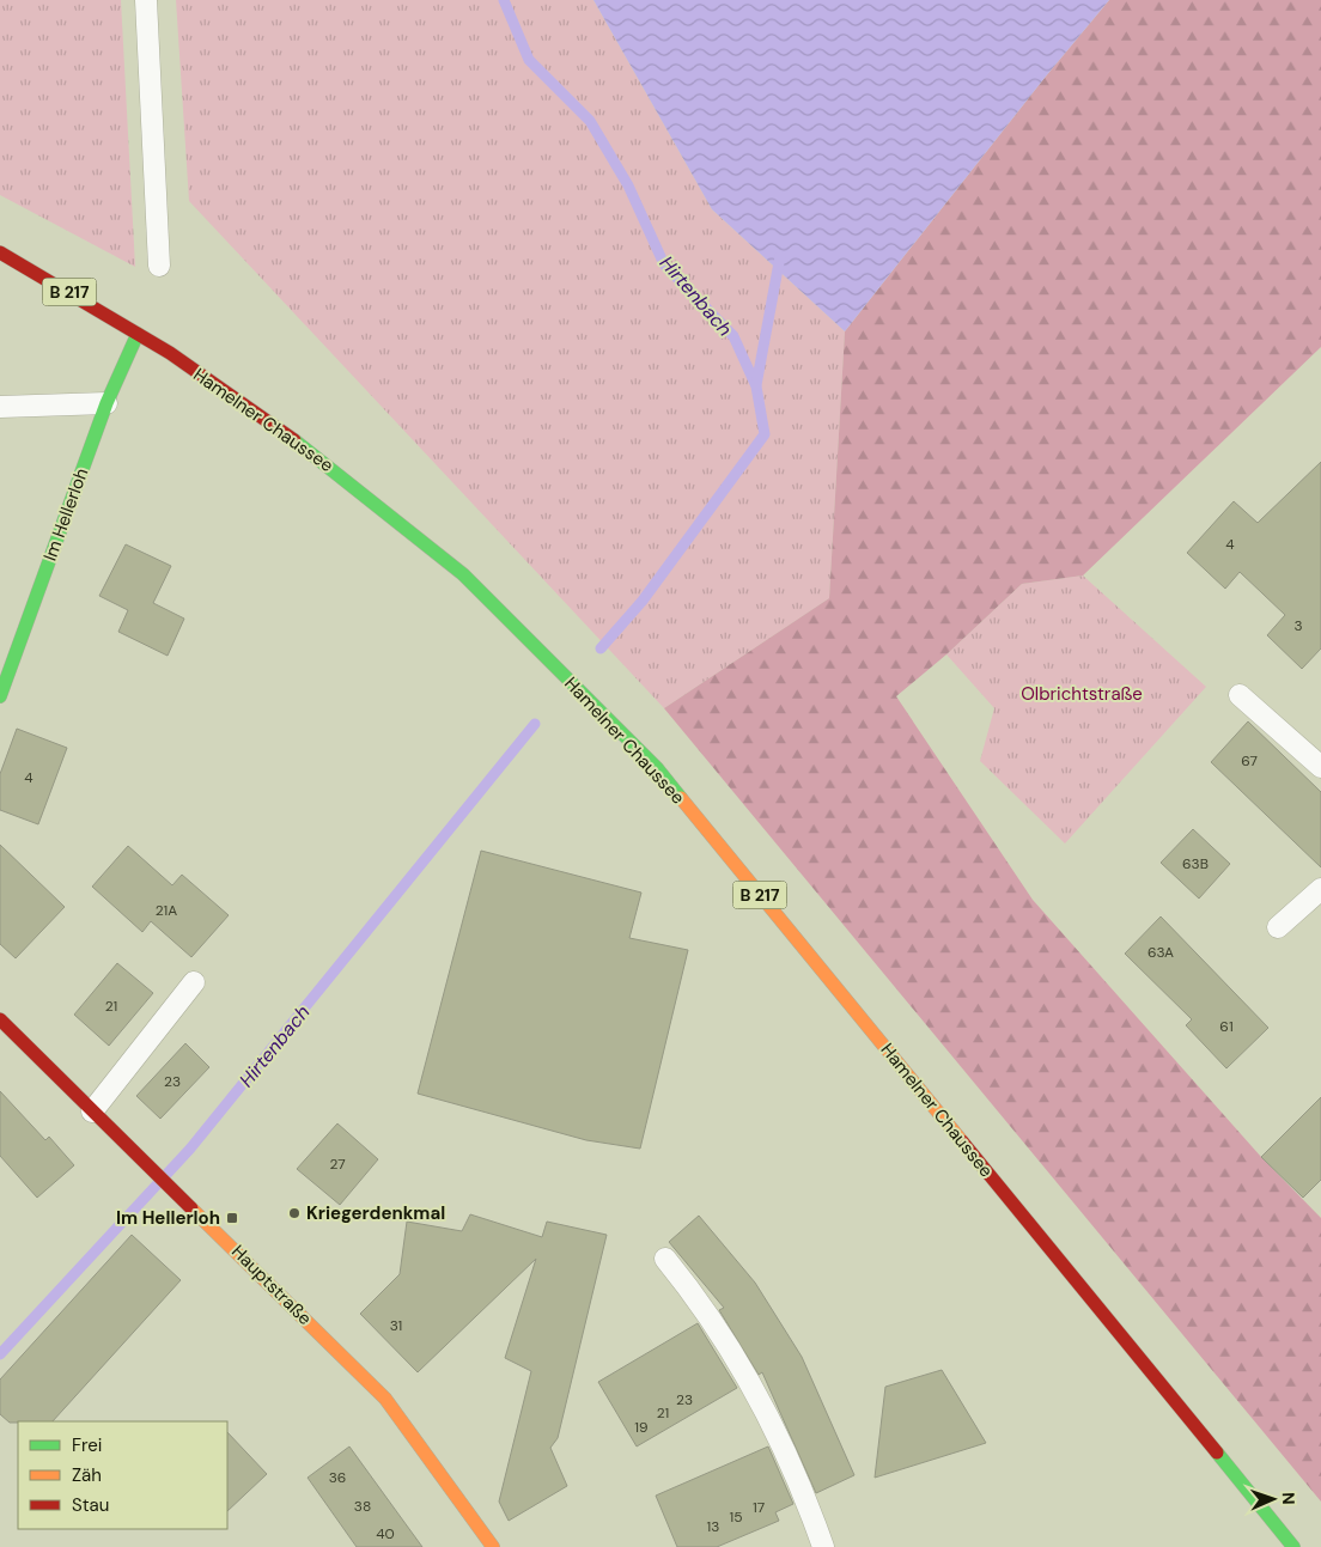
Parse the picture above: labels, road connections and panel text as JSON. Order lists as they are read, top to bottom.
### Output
{
  "streets": {
    "main road": [
      "B 217",
      "Hamelner Chaussee",
      "Im Hellerloh",
      "Hauptstraße"
    ]
  },
  "crossings": [
    ["Hamelner Chaussee", "Im Hellerloh"]
  ],
  "water": ["Hirtenbach"],
  "parks": ["Olbrichtstraße"],
  "places": {
    "other": ["Kriegerdenkmal"],
    "transit": ["Im Hellerloh"]
  },
  "house_numbers": [
    "4",
    "3",
    "67",
    "4",
    "63B",
    "21A",
    "63A",
    "21",
    "61",
    "23",
    "27",
    "31",
    "23",
    "21",
    "19",
    "36",
    "38",
    "17",
    "15",
    "13",
    "40"
  ],
  "legend": ["Frei", "Zäh", "Stau"],
  "north": "right"
}
